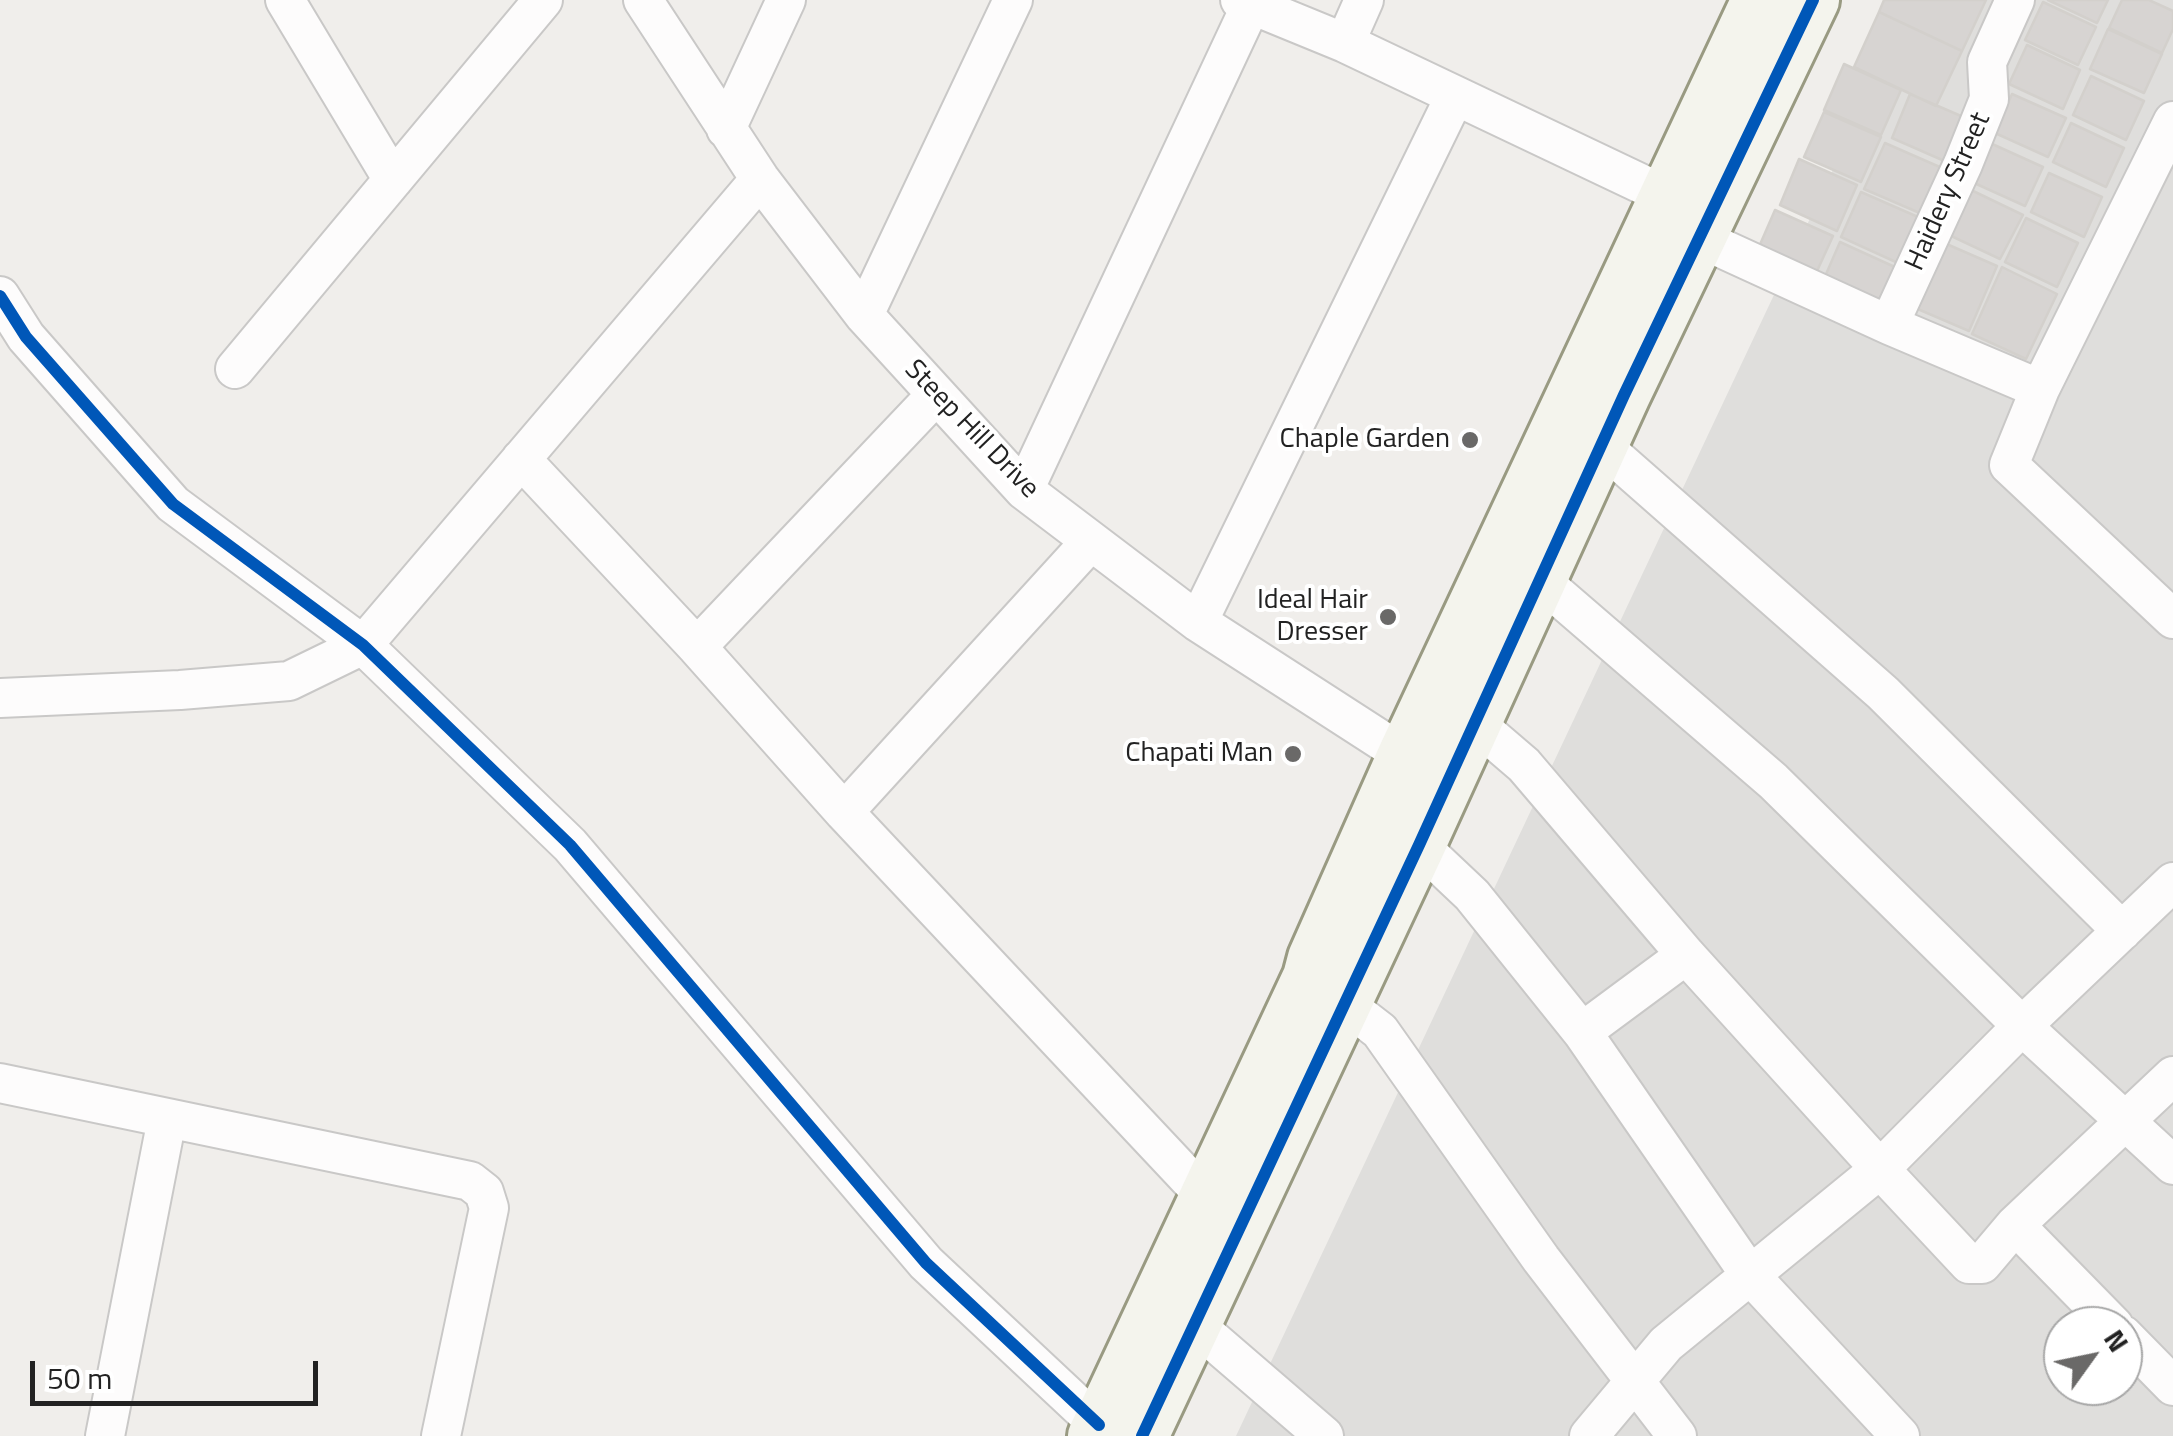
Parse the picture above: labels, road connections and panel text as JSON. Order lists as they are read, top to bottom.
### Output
{
  "streets": {
    "street": ["Haidery Street", "Steep Hill Drive"]
  },
  "places": ["Chaple Garden", "Ideal Hair Dresser", "Chapati Man"],
  "scale_bar": "50 m",
  "north": "top right"
}
